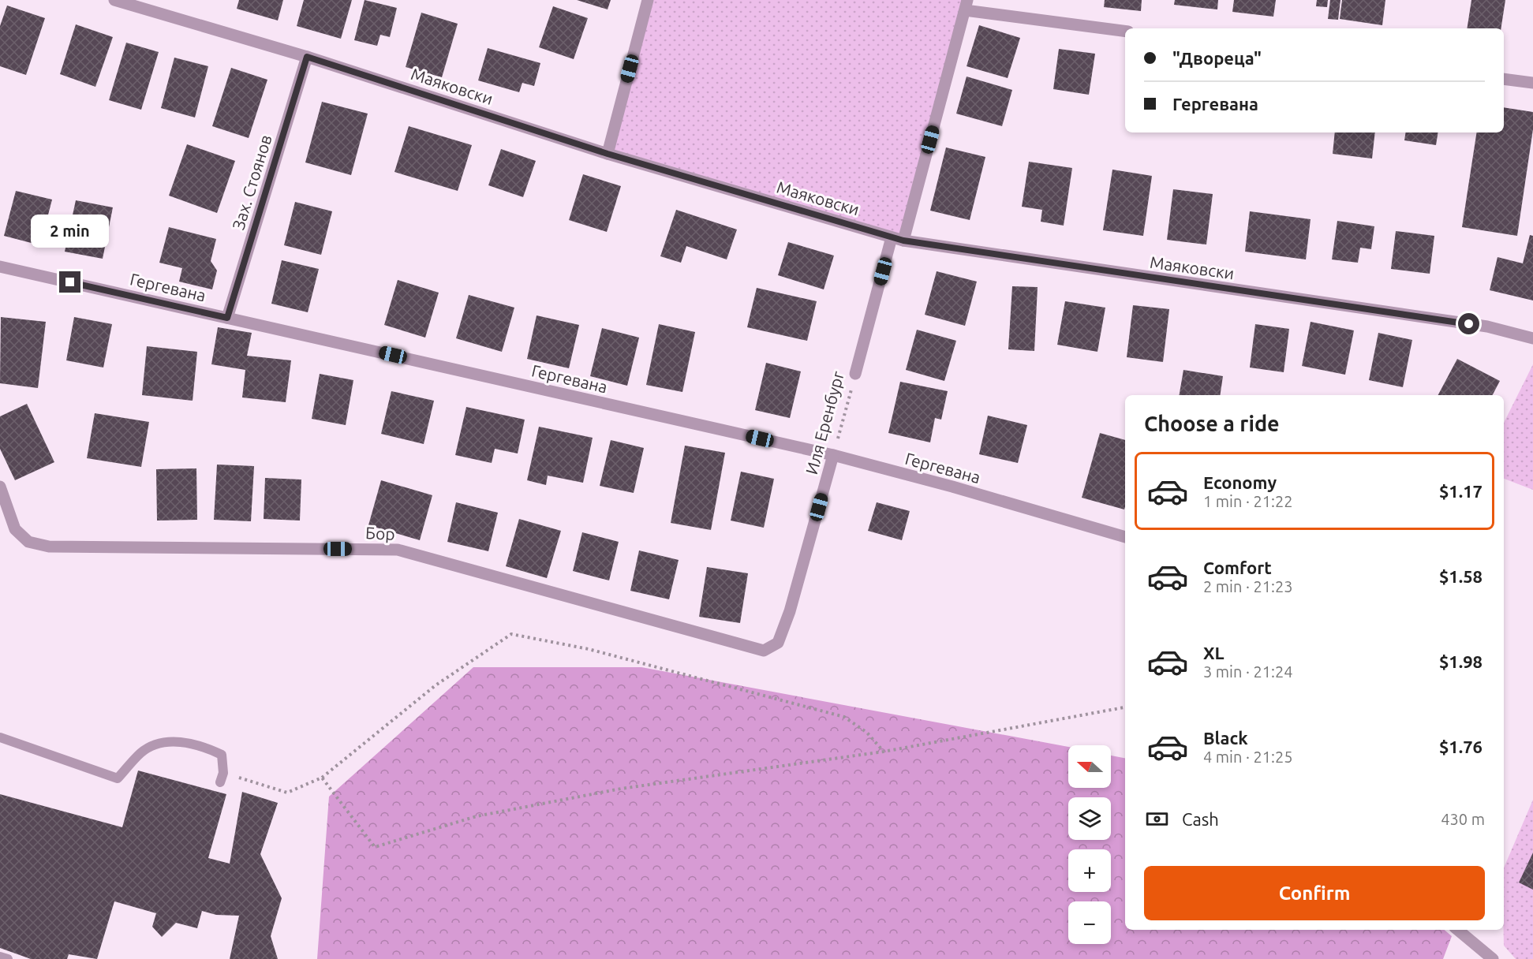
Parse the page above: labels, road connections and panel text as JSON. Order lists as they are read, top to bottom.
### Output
{
  "streets": {
    "street": [
      "Маяковски",
      "Зах. Стоянов",
      "Гергевана",
      "Иля Еренбург",
      "Бор"
    ]
  },
  "crossings": [
    ["Маяковски", "Зах. Стоянов"],
    ["Маяковски", "Иля Еренбург"],
    ["Зах. Стоянов", "Гергевана"],
    ["Гергевана", "Иля Еренбург"],
    ["Иля Еренбург", "Бор"]
  ],
  "north": "left",
  "page": {
    "banner": ["\"Двореца\"", "Гергевана"],
    "bubble": "2 min",
    "heading": "Choose a ride",
    "list": [
      {
        "name": "Economy",
        "note": "1 min · 21:22",
        "value": "$1.17"
      },
      {
        "name": "Comfort",
        "note": "2 min · 21:23",
        "value": "$1.58"
      },
      {
        "name": "XL",
        "note": "3 min · 21:24",
        "value": "$1.98"
      },
      {
        "name": "Black",
        "note": "4 min · 21:25",
        "value": "$1.76"
      }
    ],
    "map_buttons": ["+", "−"],
    "pay": ["Cash", "430 m"],
    "buttons": "Confirm"
  }
}
